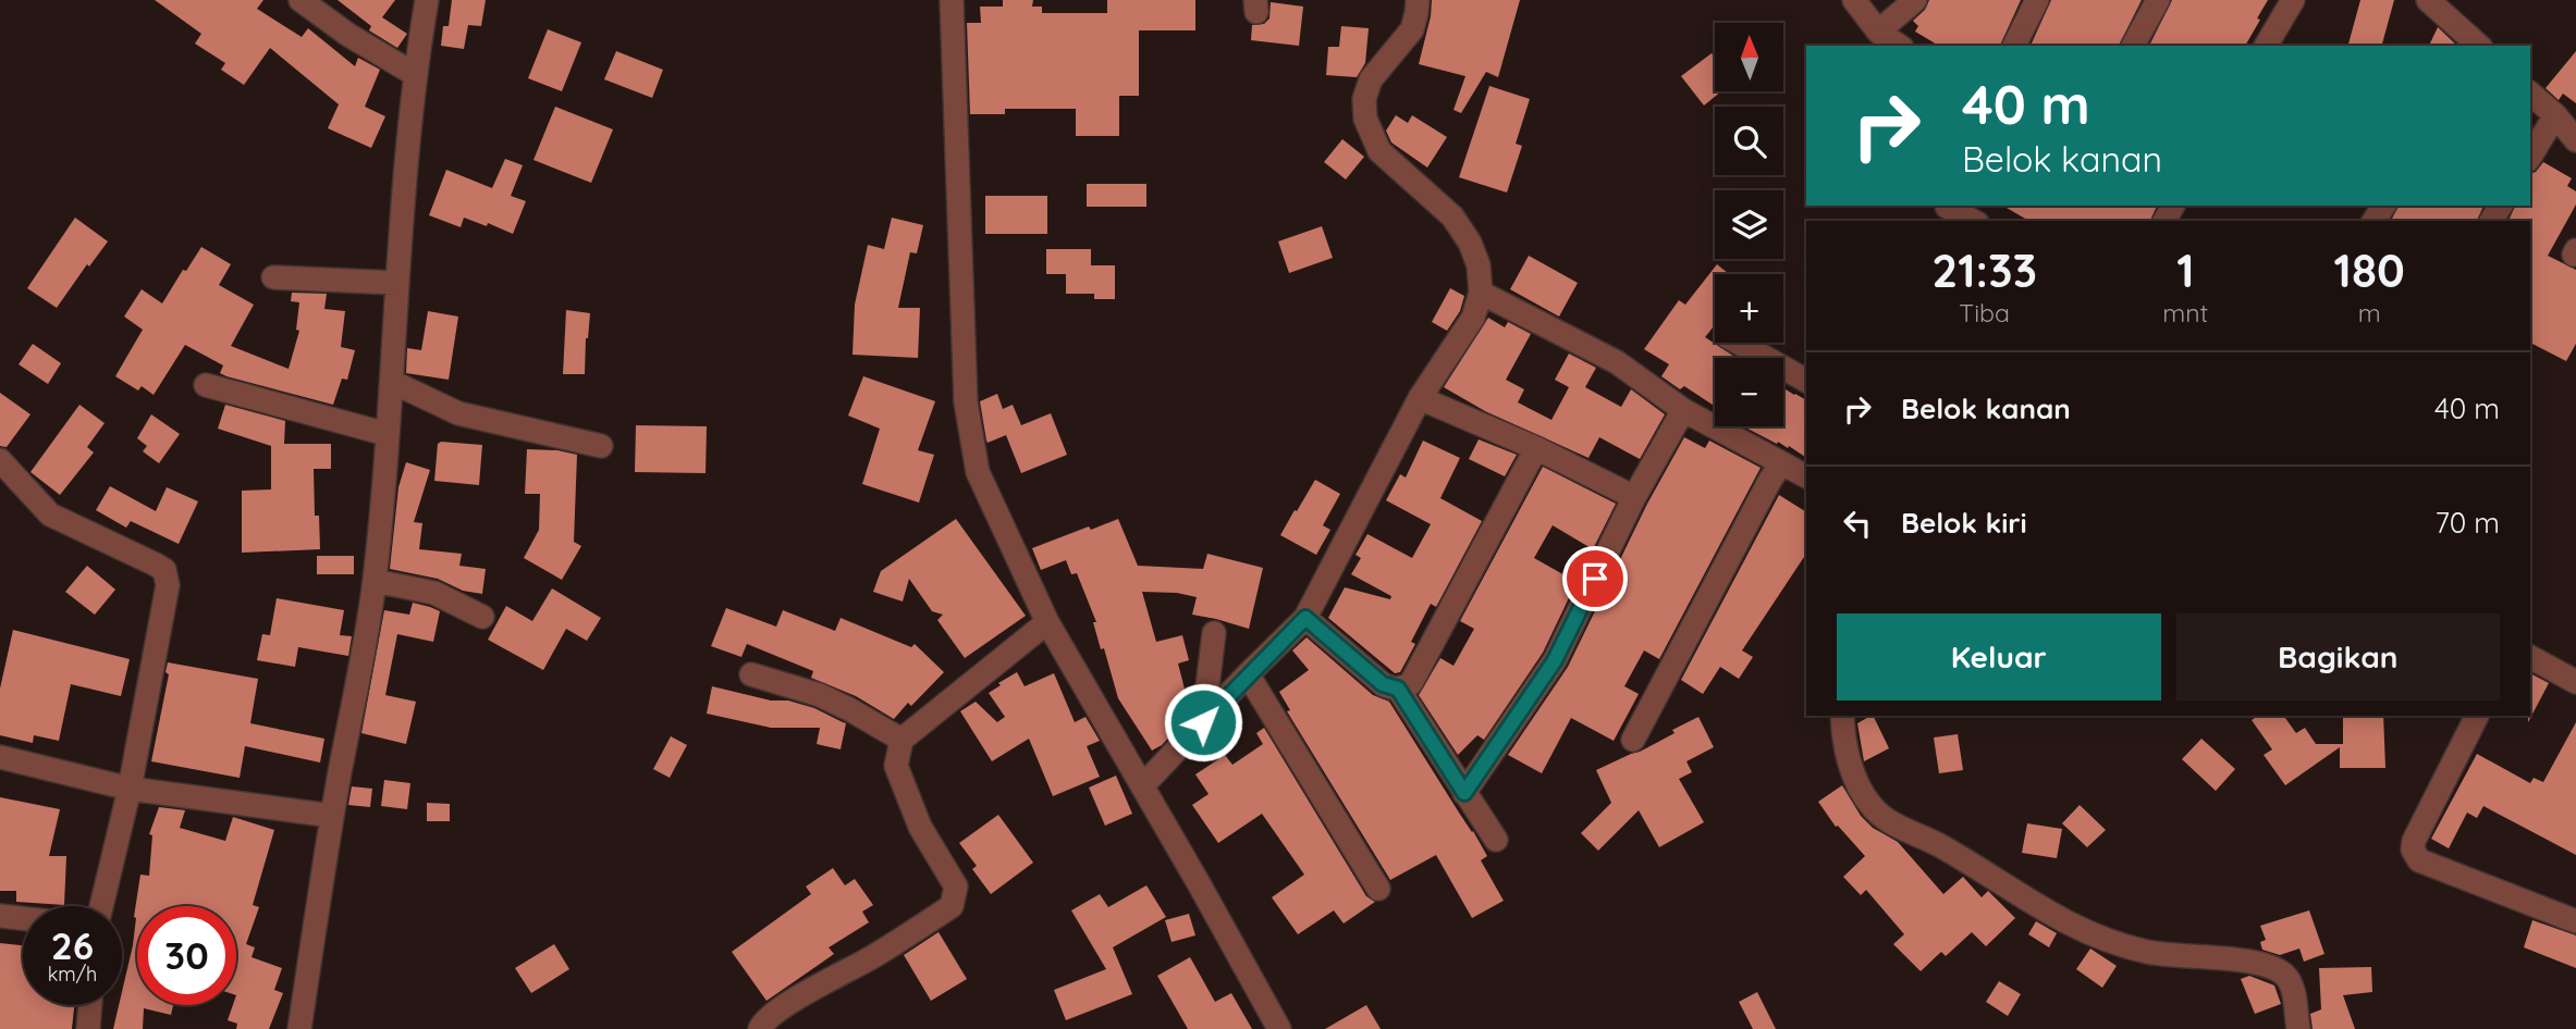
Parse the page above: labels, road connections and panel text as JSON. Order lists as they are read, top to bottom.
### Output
{
  "north": "top",
  "page": {
    "map_buttons": ["+", "−"],
    "turn": ["40 m", "Belok kanan"],
    "eta": [
      "21:33",
      "Tiba",
      "1",
      "mnt",
      "180",
      "m"
    ],
    "list": [
      {
        "name": "Belok kanan",
        "value": "40 m"
      },
      {
        "name": "Belok kiri",
        "value": "70 m"
      }
    ],
    "buttons": ["Keluar", "Bagikan"],
    "speed": "26 km/h",
    "limit": "30"
  }
}
